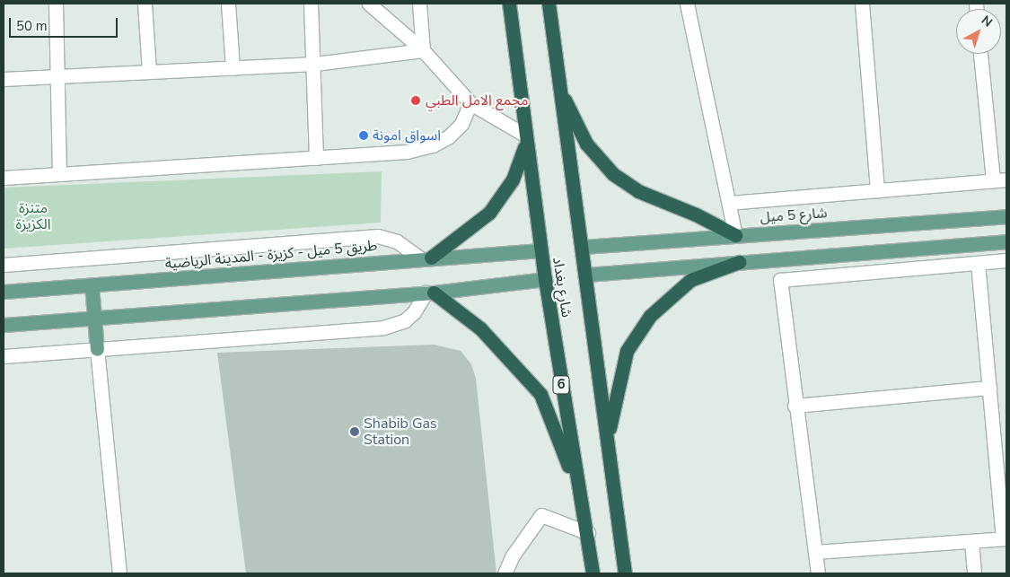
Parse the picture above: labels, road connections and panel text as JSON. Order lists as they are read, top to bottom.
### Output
{
  "streets": {
    "highway": ["شارع بغداد", "6"],
    "main road": ["شارع 5 ميل", "طريق 5 ميل - كزيزة - المدينة الرياضية"]
  },
  "crossings": [
    ["شارع 5 ميل", "شارع بغداد"],
    ["طريق 5 ميل - كزيزة - المدينة الرياضية", "شارع بغداد"]
  ],
  "parks": ["متنزة الكزيزة"],
  "places": ["مجمع الامل الطبي", "اسواق امونة", "Shabib Gas Station"],
  "scale_bar": "50 m",
  "north": "top right"
}
